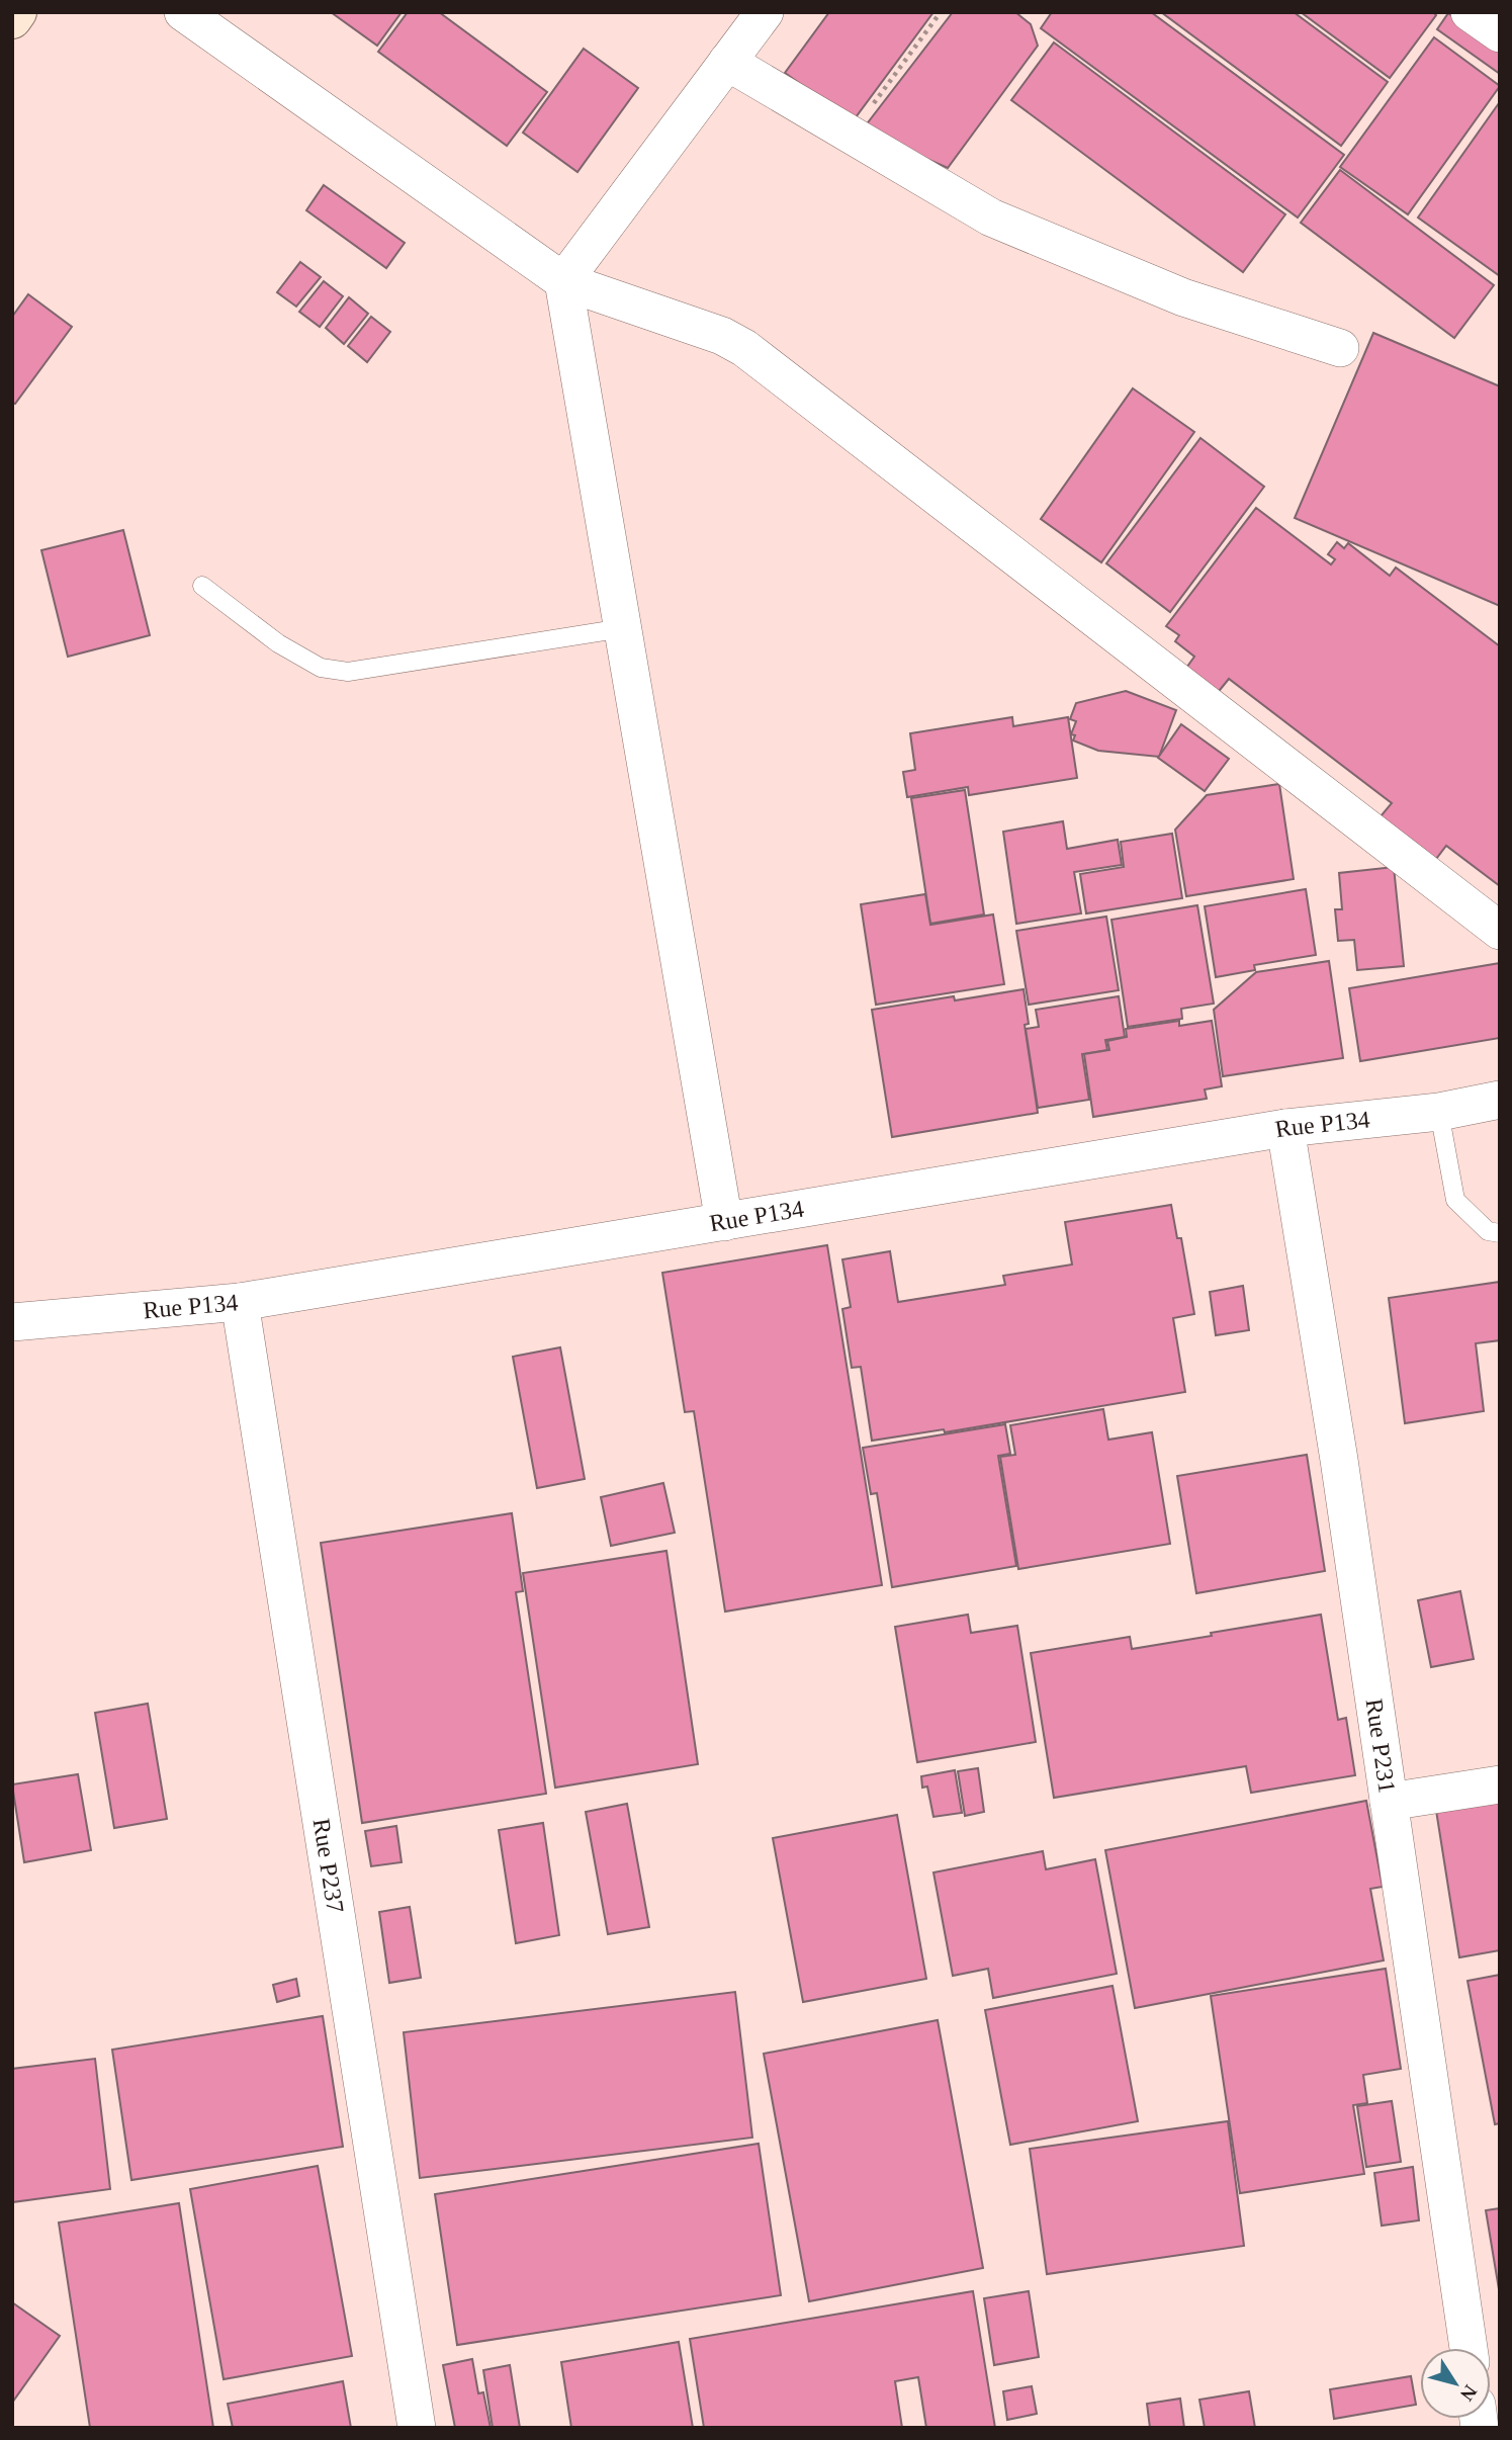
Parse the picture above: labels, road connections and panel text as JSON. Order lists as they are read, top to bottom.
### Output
{
  "streets": {
    "street": ["Rue P134", "Rue P231", "Rue P237"]
  },
  "crossings": [
    ["Rue P134", "Rue P231"],
    ["Rue P134", "Rue P237"]
  ],
  "north": "bottom right"
}
